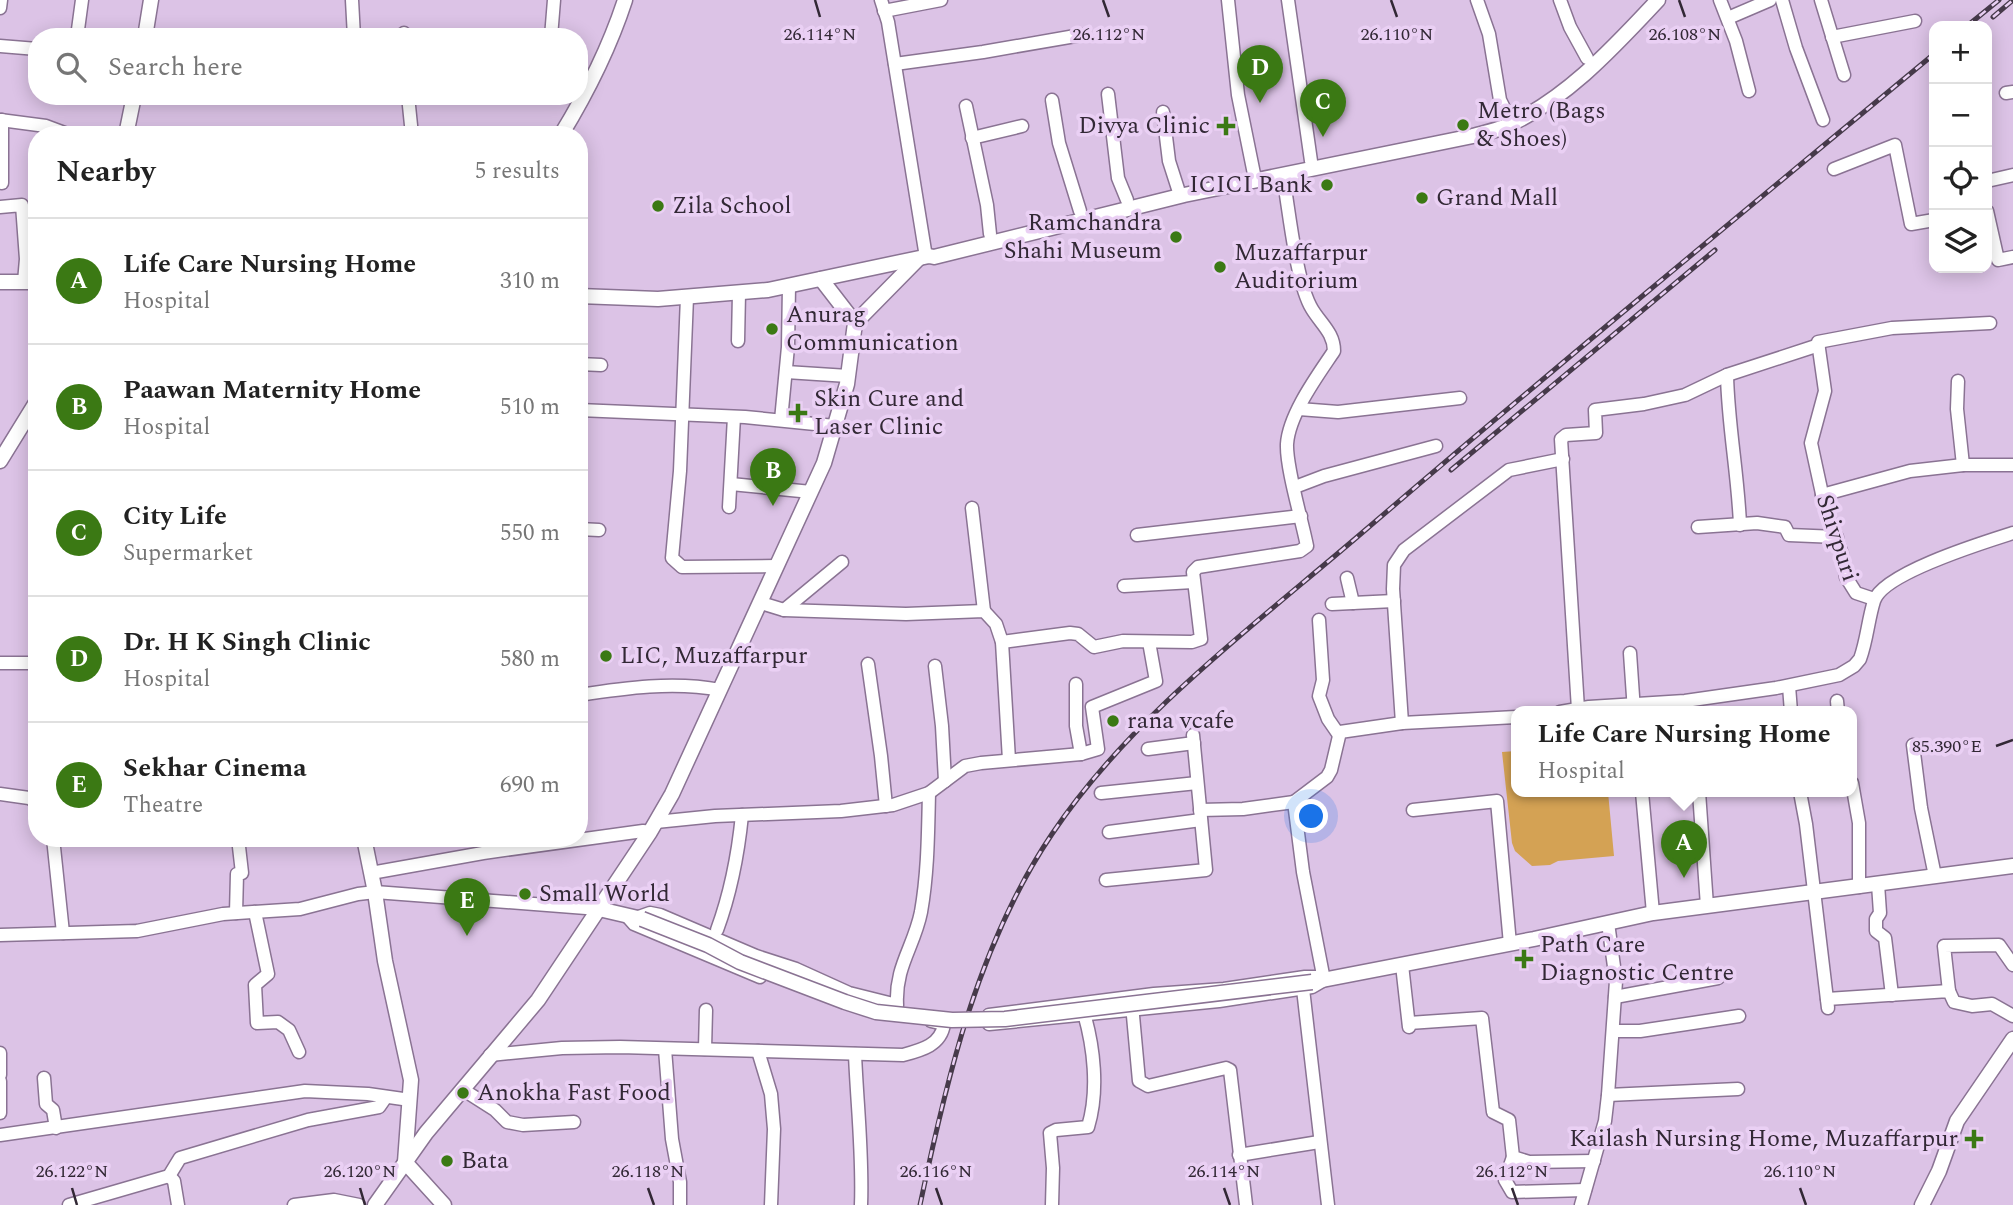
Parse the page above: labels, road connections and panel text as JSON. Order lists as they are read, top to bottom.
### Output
{
  "streets": {
    "street": ["Shivpuri"]
  },
  "places": {
    "other": [
      "Metro (Bags & Shoes)",
      "ICICI Bank",
      "Grand Mall",
      "Zila School",
      "Ramchandra Shahi Museum",
      "Muzaffarpur Auditorium",
      "Anurag Communication",
      "LIC, Muzaffarpur",
      "rana vcafe",
      "Small World",
      "Anokha Fast Food",
      "Bata"
    ],
    "health": [
      "Divya Clinic",
      "Skin Cure and Laser Clinic",
      "Path Care Diagnostic Centre",
      "Kailash Nursing Home, Muzaffarpur"
    ]
  },
  "page": {
    "map_buttons": ["+", "−"],
    "search": "Search here",
    "pins": [
      "D",
      "C",
      "B",
      "A",
      "E"
    ],
    "heading": ["Nearby", "5 results"],
    "list": [
      {
        "mark": "A",
        "name": "Life Care Nursing Home",
        "note": "Hospital",
        "value": "310 m"
      },
      {
        "mark": "B",
        "name": "Paawan Maternity Home",
        "note": "Hospital",
        "value": "510 m"
      },
      {
        "mark": "C",
        "name": "City Life",
        "note": "Supermarket",
        "value": "550 m"
      },
      {
        "mark": "D",
        "name": "Dr. H K Singh Clinic",
        "note": "Hospital",
        "value": "580 m"
      },
      {
        "mark": "E",
        "name": "Sekhar Cinema",
        "note": "Theatre",
        "value": "690 m"
      }
    ],
    "popup": ["Life Care Nursing Home", "Hospital"]
  },
  "coordinates": [
    "26.114°N",
    "26.112°N",
    "26.110°N",
    "26.108°N",
    "85.390°E",
    "26.122°N",
    "26.120°N",
    "26.118°N",
    "26.116°N"
  ]
}
